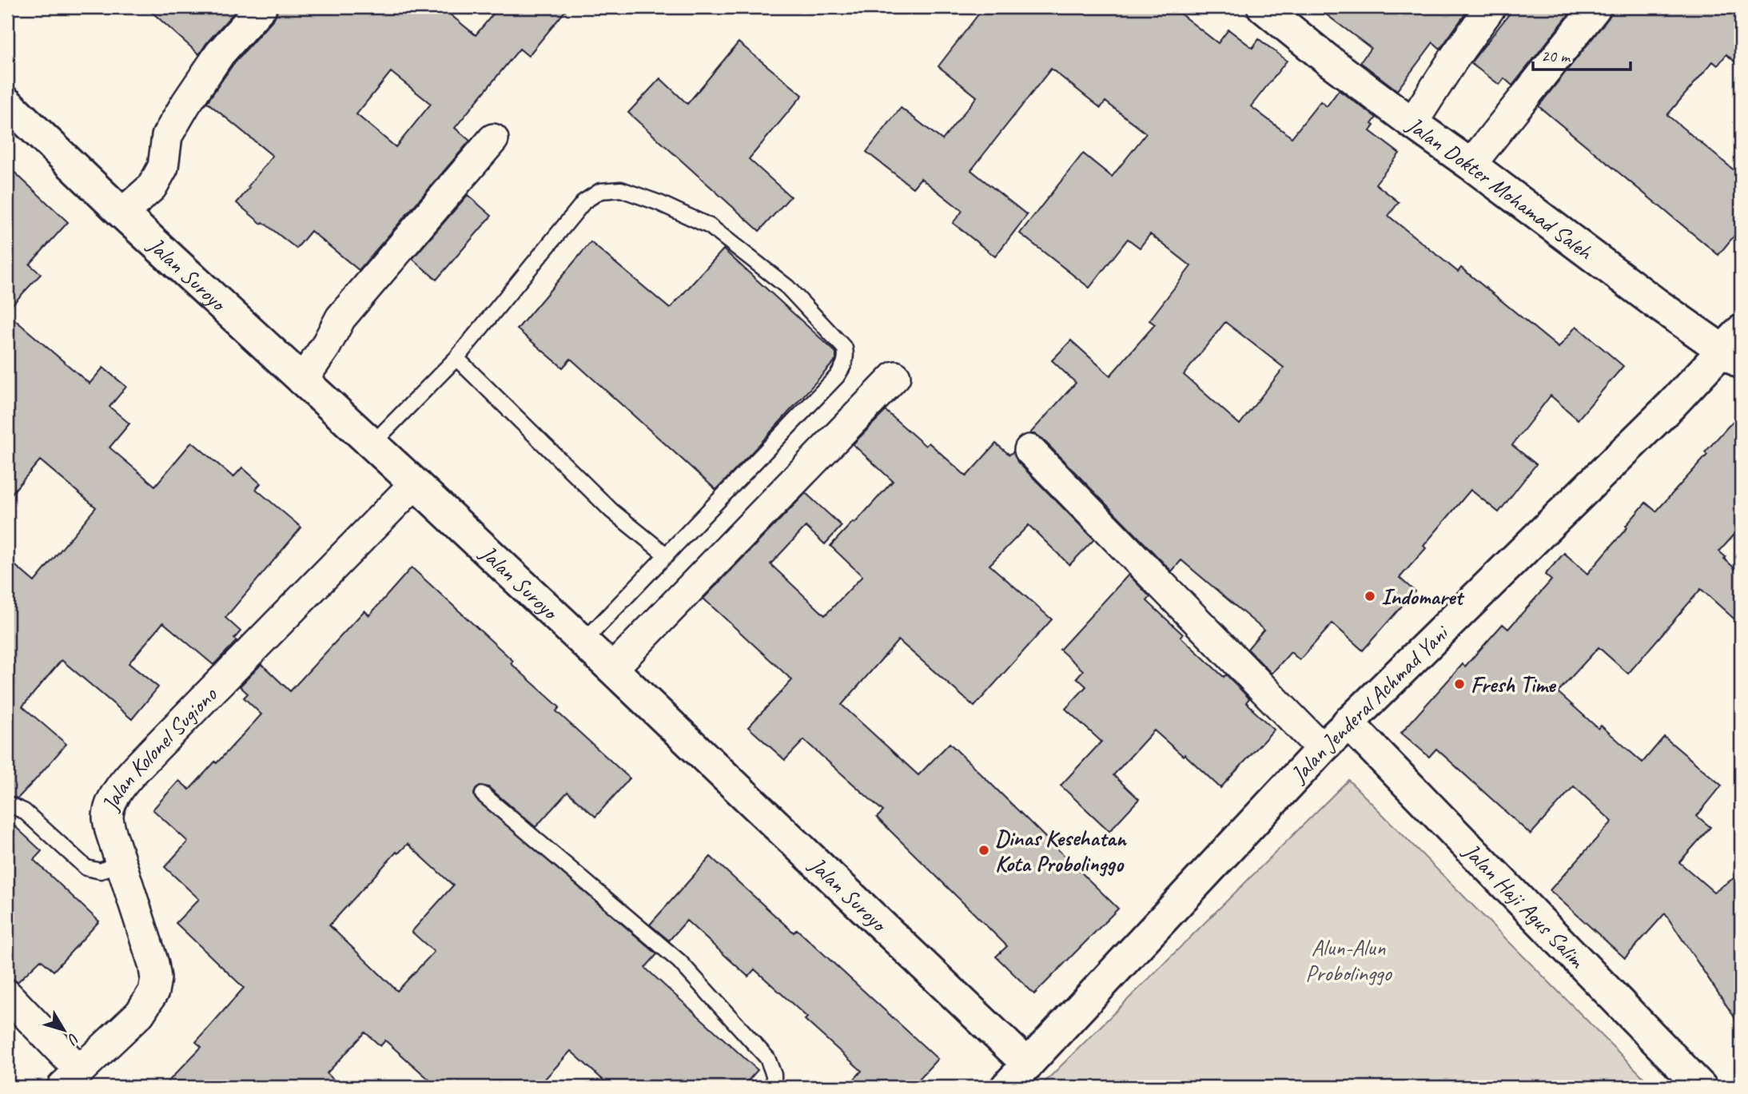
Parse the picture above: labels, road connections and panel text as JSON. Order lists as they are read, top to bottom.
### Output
{
  "streets": {
    "main road": [
      "Jalan Dokter Mohamad Saleh",
      "Jalan Suroyo",
      "Jalan Jenderal Achmad Yani",
      "Jalan Haji Agus Salim"
    ],
    "street": ["Jalan Kolonel Sugiono"]
  },
  "crossings": [
    ["Jalan Dokter Mohamad Saleh", "Jalan Jenderal Achmad Yani"],
    ["Jalan Suroyo", "Jalan Jenderal Achmad Yani"],
    ["Jalan Suroyo", "Jalan Kolonel Sugiono"],
    ["Jalan Jenderal Achmad Yani", "Jalan Haji Agus Salim"]
  ],
  "parks": ["Alun-Alun Probolinggo"],
  "places": ["Indomaret", "Fresh Time", "Dinas Kesehatan Kota Probolinggo"],
  "scale_bar": "20 m",
  "north": "bottom right"
}
